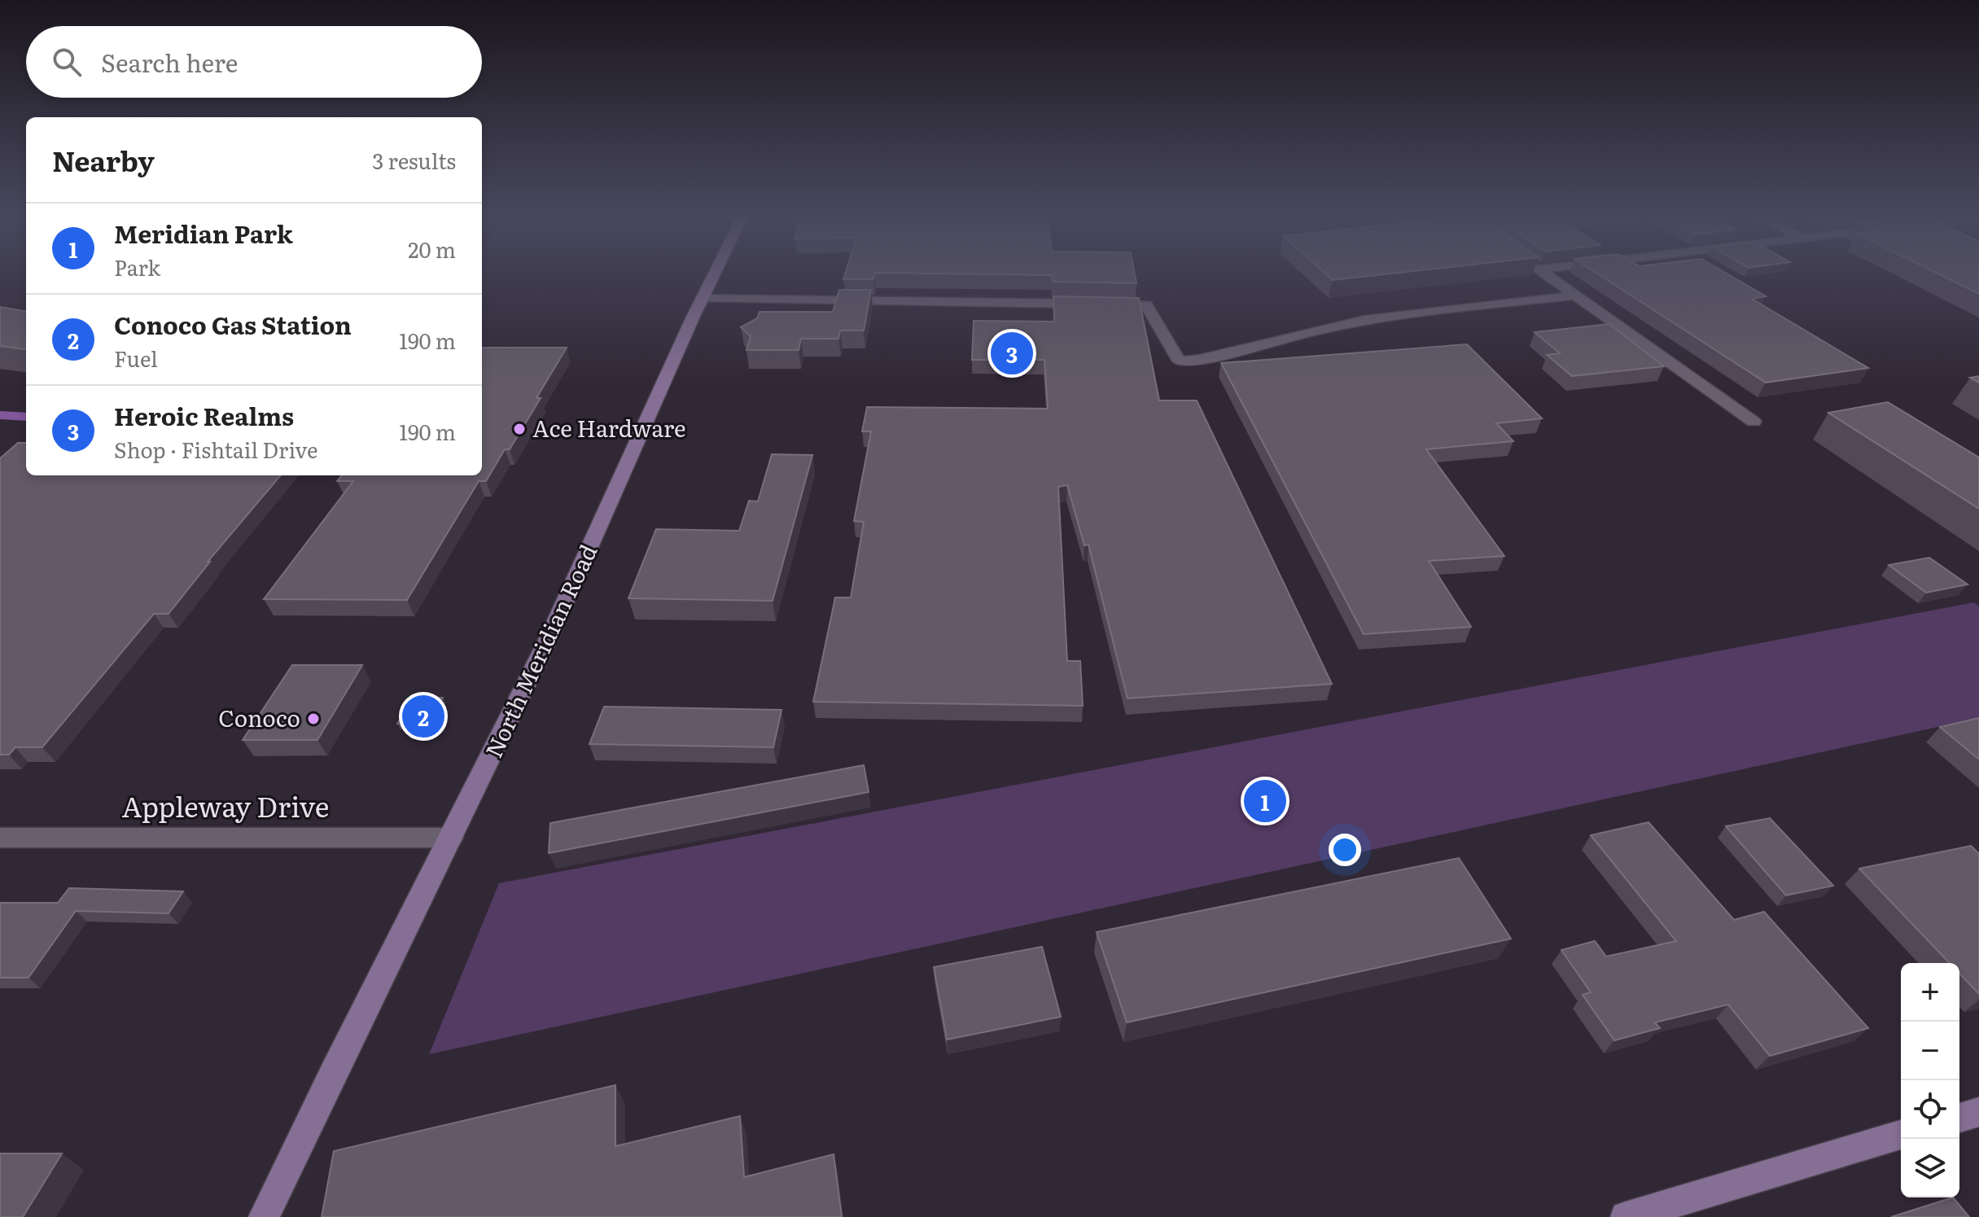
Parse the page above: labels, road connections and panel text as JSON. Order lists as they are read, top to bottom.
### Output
{
  "streets": {
    "street": ["North Meridian Road", "Appleway Drive"]
  },
  "crossings": [
    ["North Meridian Road", "Appleway Drive"]
  ],
  "places": ["Ace Hardware", "Conoco"],
  "page": {
    "search": "Search here",
    "heading": ["Nearby", "3 results"],
    "list": [
      {
        "mark": "1",
        "name": "Meridian Park",
        "note": "Park",
        "value": "20 m"
      },
      {
        "mark": "2",
        "name": "Conoco Gas Station",
        "note": "Fuel",
        "value": "190 m"
      },
      {
        "mark": "3",
        "name": "Heroic Realms",
        "note": "Shop · Fishtail Drive",
        "value": "190 m"
      }
    ],
    "pins": ["3", "2", "1"],
    "map_buttons": ["+", "−"]
  }
}
